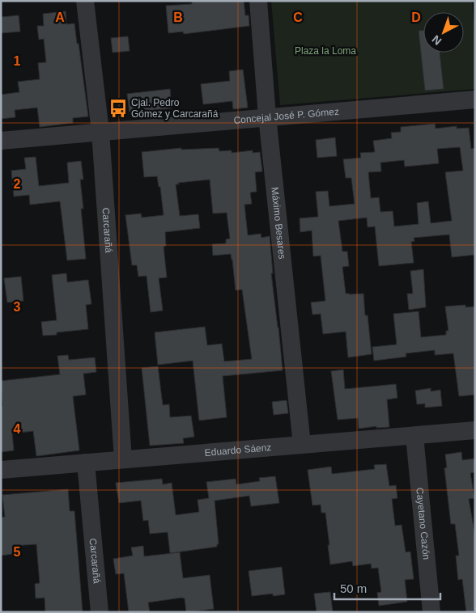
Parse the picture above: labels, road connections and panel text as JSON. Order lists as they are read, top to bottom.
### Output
{
  "streets": {
    "street": [
      "Concejal José P. Gómez",
      "Máximo Besares",
      "Carcarañá",
      "Eduardo Sáenz",
      "Cayetano Cazón"
    ]
  },
  "crossings": [
    ["Concejal José P. Gómez", "Máximo Besares"],
    ["Concejal José P. Gómez", "Carcarañá"],
    ["Máximo Besares", "Eduardo Sáenz"],
    ["Carcarañá", "Eduardo Sáenz"],
    ["Eduardo Sáenz", "Cayetano Cazón"]
  ],
  "parks": ["Plaza la Loma"],
  "places": {
    "bus stop": ["Cjal. Pedro Gómez y Carcarañá"]
  },
  "scale_bar": "50 m",
  "north": "bottom left",
  "grid": {
    "columns": [
      "A",
      "B",
      "C",
      "D"
    ],
    "rows": [
      "1",
      "2",
      "3",
      "4",
      "5"
    ]
  }
}
